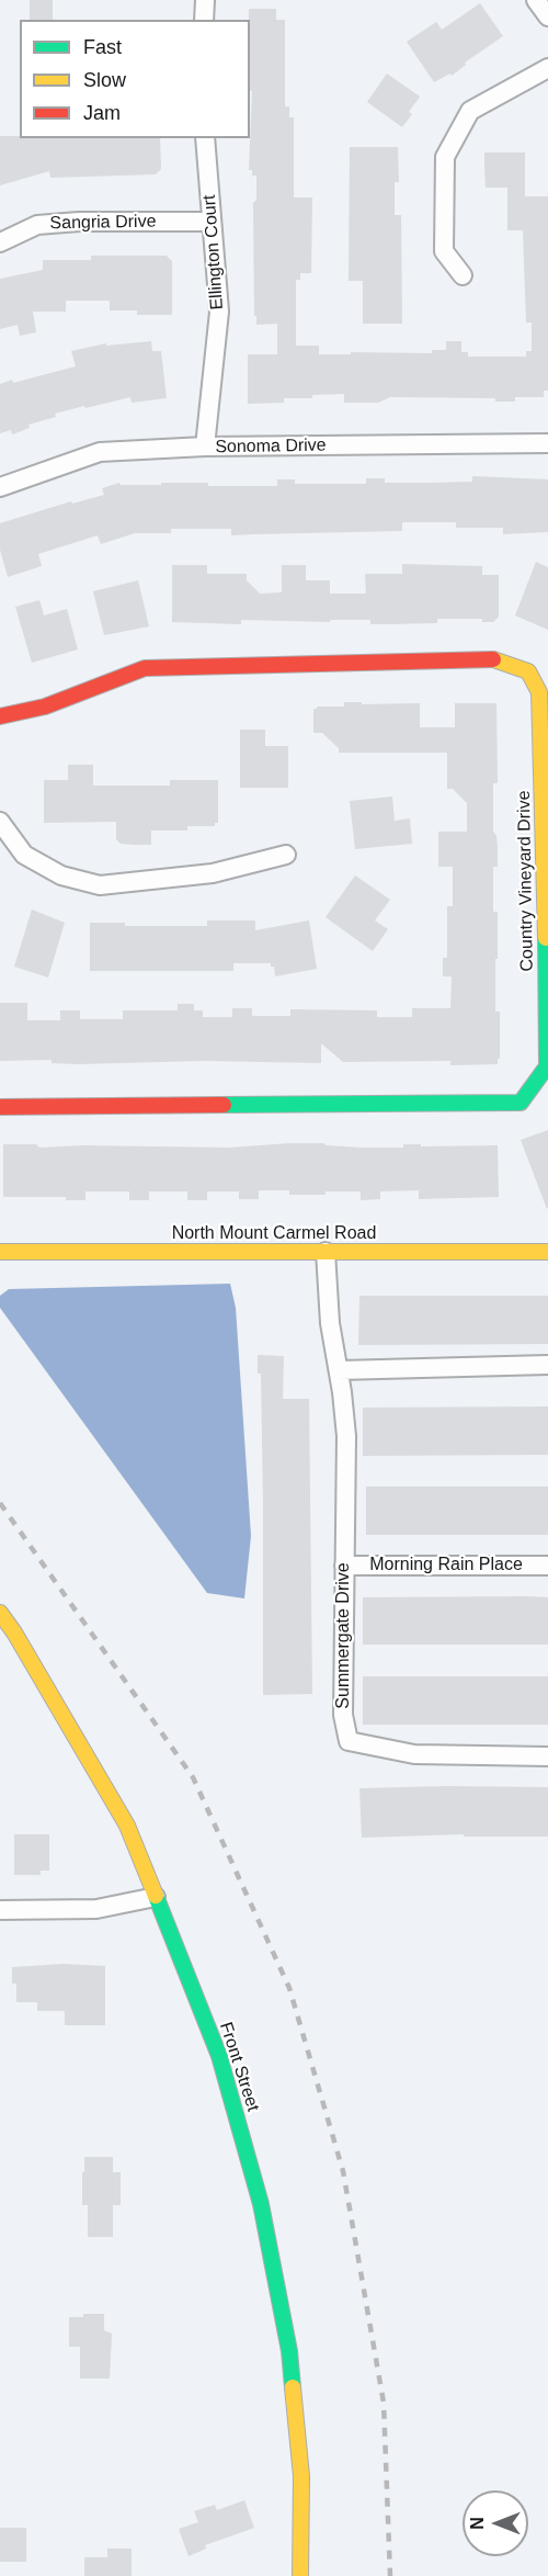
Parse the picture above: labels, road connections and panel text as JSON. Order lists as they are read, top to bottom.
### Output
{
  "streets": {
    "street": [
      "Sangria Drive",
      "Ellington Court",
      "Sonoma Drive",
      "Country Vineyard Drive",
      "North Mount Carmel Road",
      "Morning Rain Place",
      "Summergate Drive",
      "Front Street"
    ]
  },
  "crossings": [
    ["Sangria Drive", "Ellington Court"],
    ["Ellington Court", "Sonoma Drive"],
    ["North Mount Carmel Road", "Summergate Drive"],
    ["Morning Rain Place", "Summergate Drive"]
  ],
  "legend": ["Fast", "Slow", "Jam"],
  "north": "left"
}
